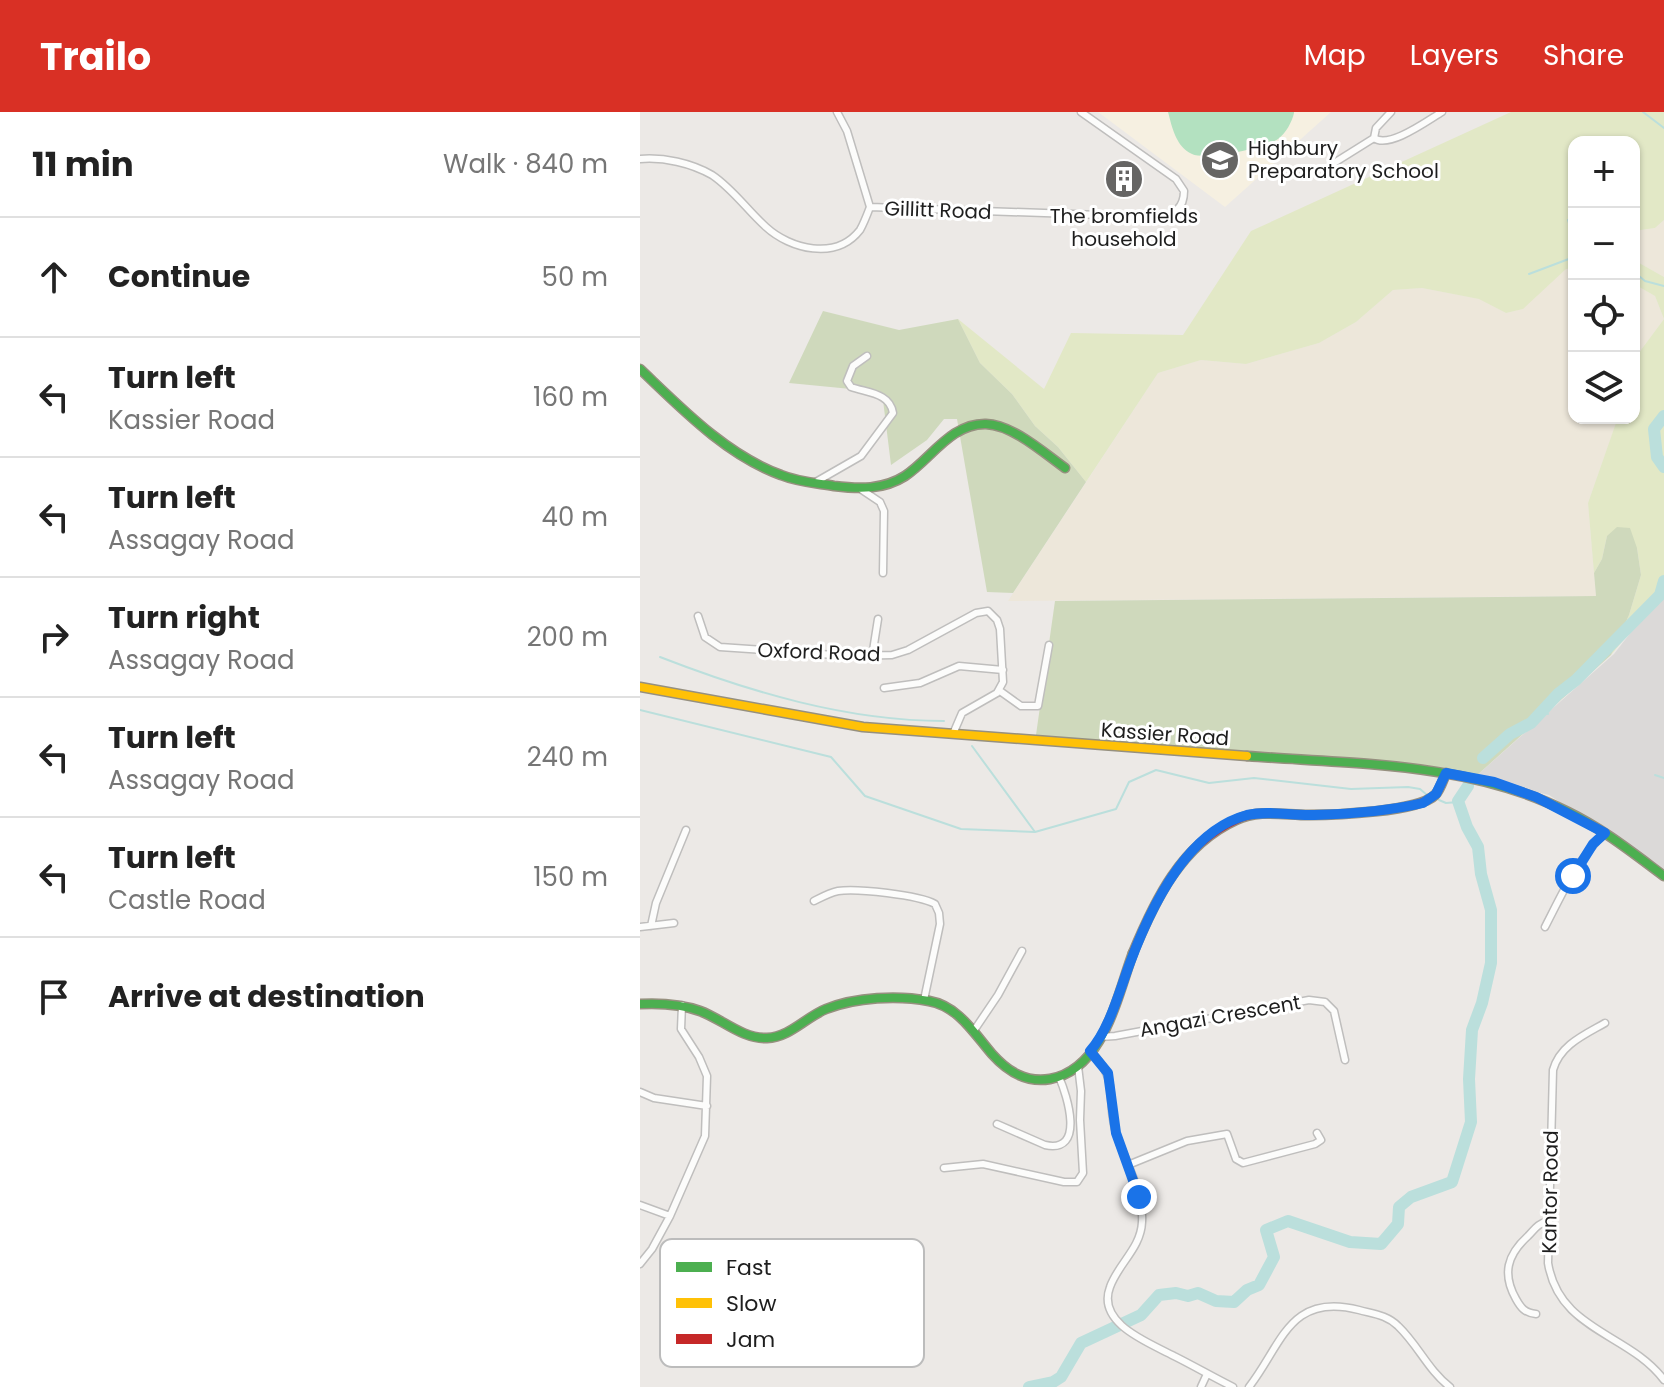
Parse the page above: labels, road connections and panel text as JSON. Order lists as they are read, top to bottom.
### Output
{
  "streets": {
    "street": [
      "Gillitt Road",
      "Oxford Road",
      "Kassier Road",
      "Angazi Crescent",
      "Kantor Road"
    ]
  },
  "places": {
    "school or university": ["Highbury Preparatory School"],
    "building": ["The bromfields household"]
  },
  "legend": ["Fast", "Slow", "Jam"],
  "page": {
    "header": "Trailo",
    "nav": ["Map", "Layers", "Share"],
    "heading": ["11 min", "Walk · 840 m"],
    "map_buttons": ["+", "−"],
    "list": [
      ["Continue", "50 m"],
      ["Turn left", "Kassier Road", "160 m"],
      ["Turn left", "Assagay Road", "40 m"],
      ["Turn right", "Assagay Road", "200 m"],
      ["Turn left", "Assagay Road", "240 m"],
      ["Turn left", "Castle Road", "150 m"],
      "Arrive at destination"
    ]
  }
}
